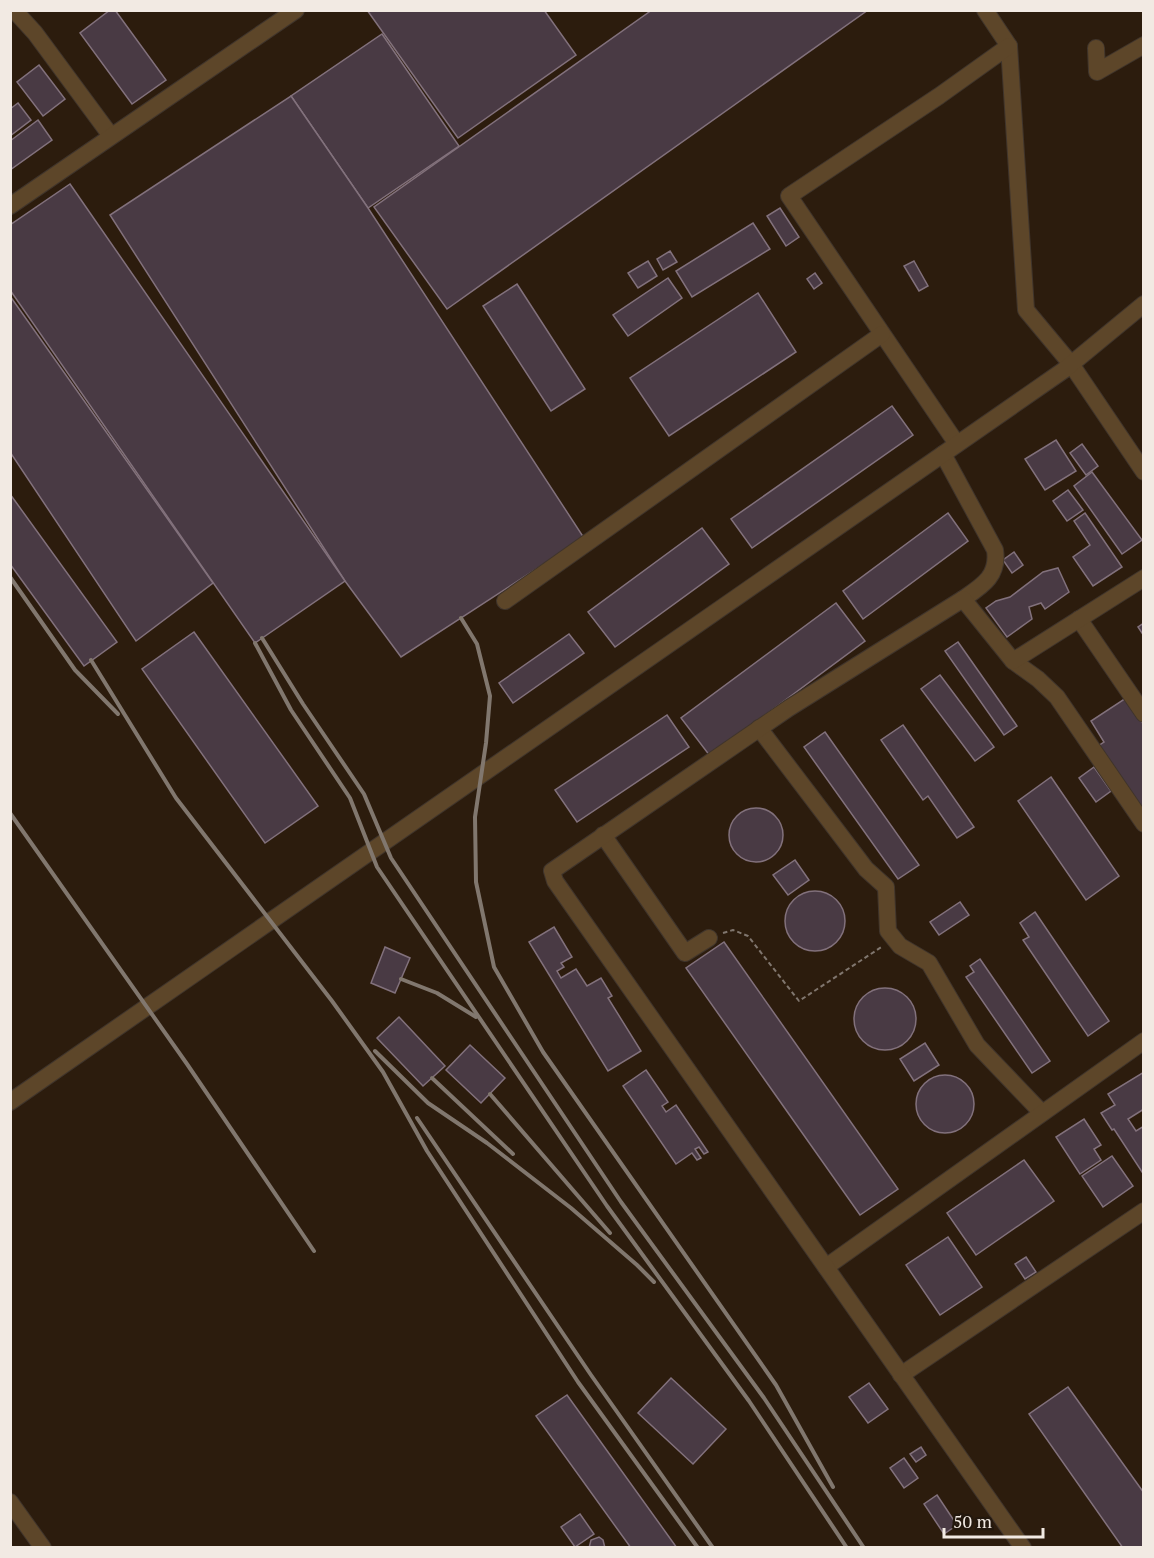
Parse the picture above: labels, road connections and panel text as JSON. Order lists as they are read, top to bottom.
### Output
{
  "scale_bar": "50 m"
}
